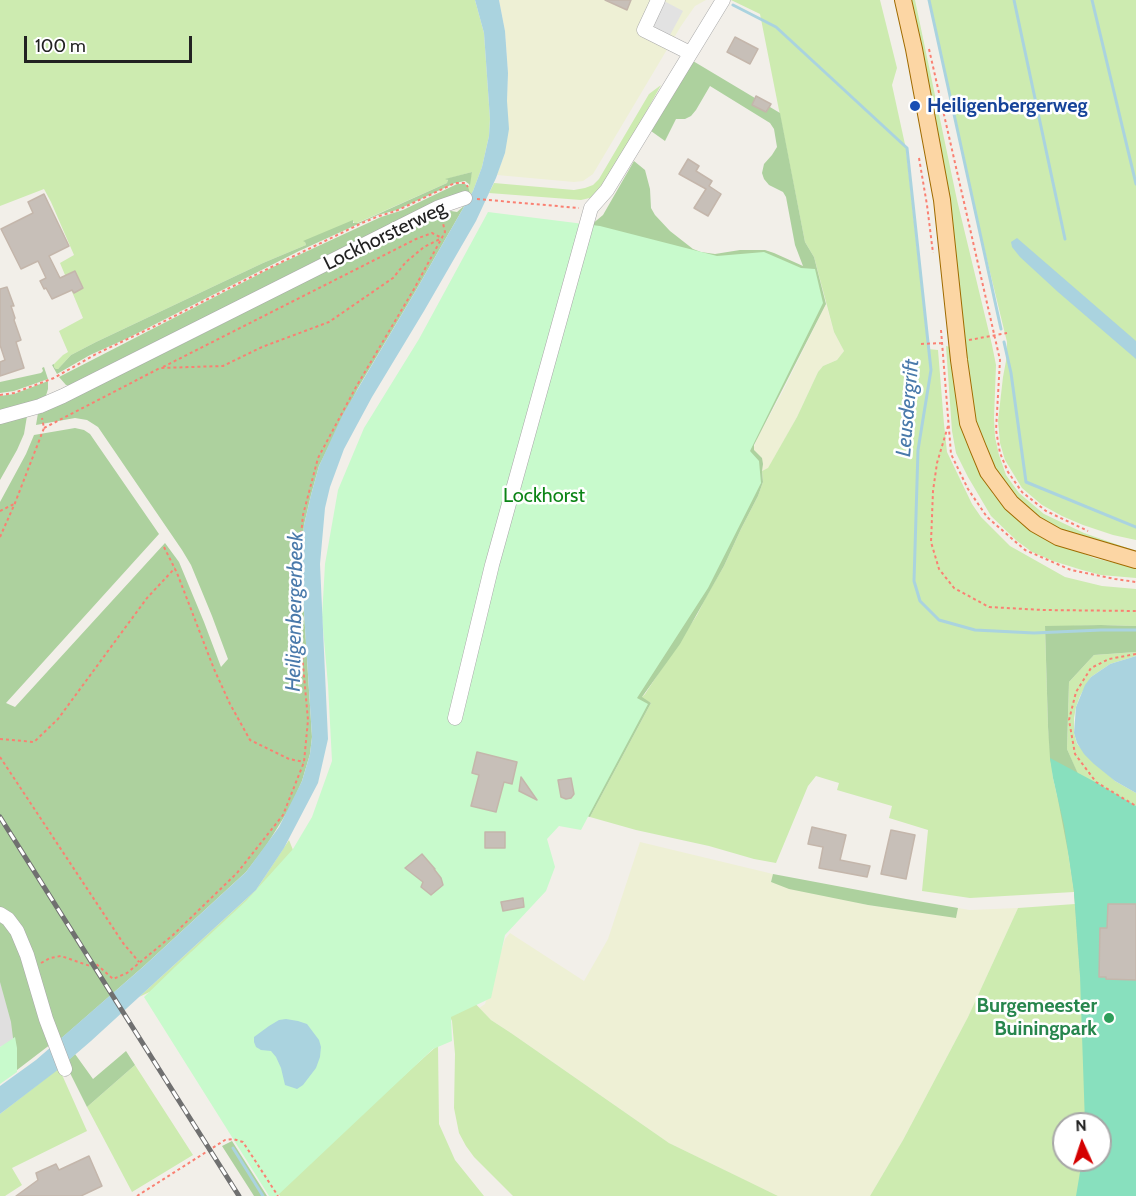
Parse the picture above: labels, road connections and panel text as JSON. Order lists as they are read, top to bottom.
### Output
{
  "streets": {
    "street": ["Lockhorsterweg"]
  },
  "water": ["Leusdergrift", "Heiligenbergerbeek"],
  "parks": ["Lockhorst"],
  "places": ["Heiligenbergerweg", "Burgemeester Buiningpark"],
  "scale_bar": "100 m",
  "north": "top"
}
